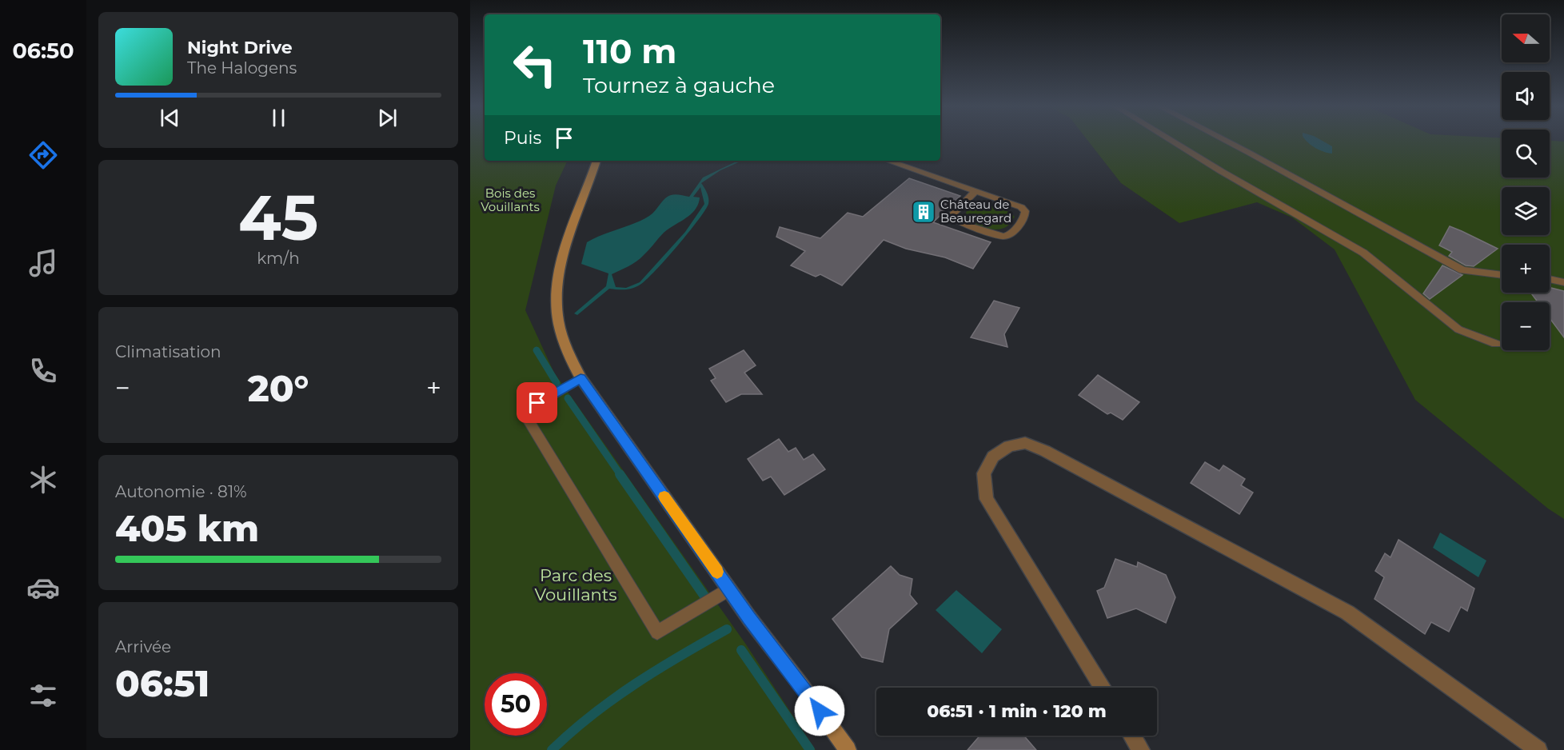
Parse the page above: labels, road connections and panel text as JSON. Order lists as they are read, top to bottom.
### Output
{
  "parks": ["Bois des Vouillants", "Parc des Vouillants"],
  "places": {
    "building": ["Château de Beauregard"]
  },
  "north": "left",
  "page": {
    "tabs": "06:50",
    "map_buttons": ["+", "−"],
    "turn": ["110 m", "Tournez à gauche"],
    "song": ["Night Drive", "The Halogens"],
    "then": "Puis",
    "tile": [
      ["45", "km/h"],
      "Climatisation",
      ["Autonomie · 81%", "405 km"],
      ["Arrivée", "06:51"]
    ],
    "heat": ["−", "20°", "+"],
    "limit": "50",
    "trip": "06:51 · 1 min · 120 m"
  }
}
